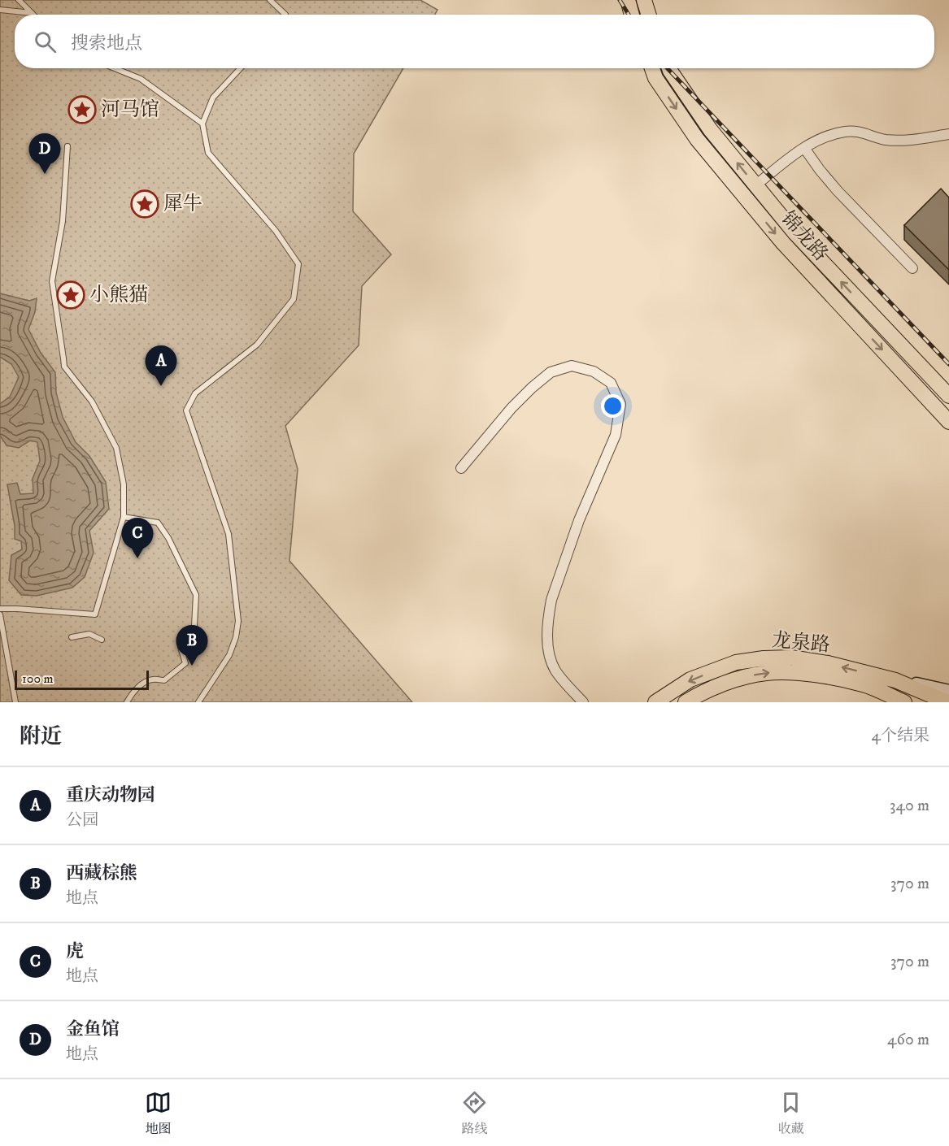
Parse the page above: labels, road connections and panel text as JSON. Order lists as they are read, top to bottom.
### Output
{
  "streets": {
    "main road": ["锦龙路", "龙泉路"]
  },
  "places": {
    "place": ["河马馆", "犀牛", "小熊猫"]
  },
  "scale_bar": "100 m",
  "page": {
    "search": "搜索地点",
    "pins": [
      "D",
      "A",
      "C",
      "B"
    ],
    "scale": "100 m",
    "heading": ["附近", "4个结果"],
    "list": [
      {
        "mark": "A",
        "name": "重庆动物园",
        "note": "公园",
        "value": "340 m"
      },
      {
        "mark": "B",
        "name": "西藏棕熊",
        "note": "地点",
        "value": "370 m"
      },
      {
        "mark": "C",
        "name": "虎",
        "note": "地点",
        "value": "370 m"
      },
      {
        "mark": "D",
        "name": "金鱼馆",
        "note": "地点",
        "value": "460 m"
      }
    ],
    "nav": ["地图", "路线", "收藏"]
  }
}
